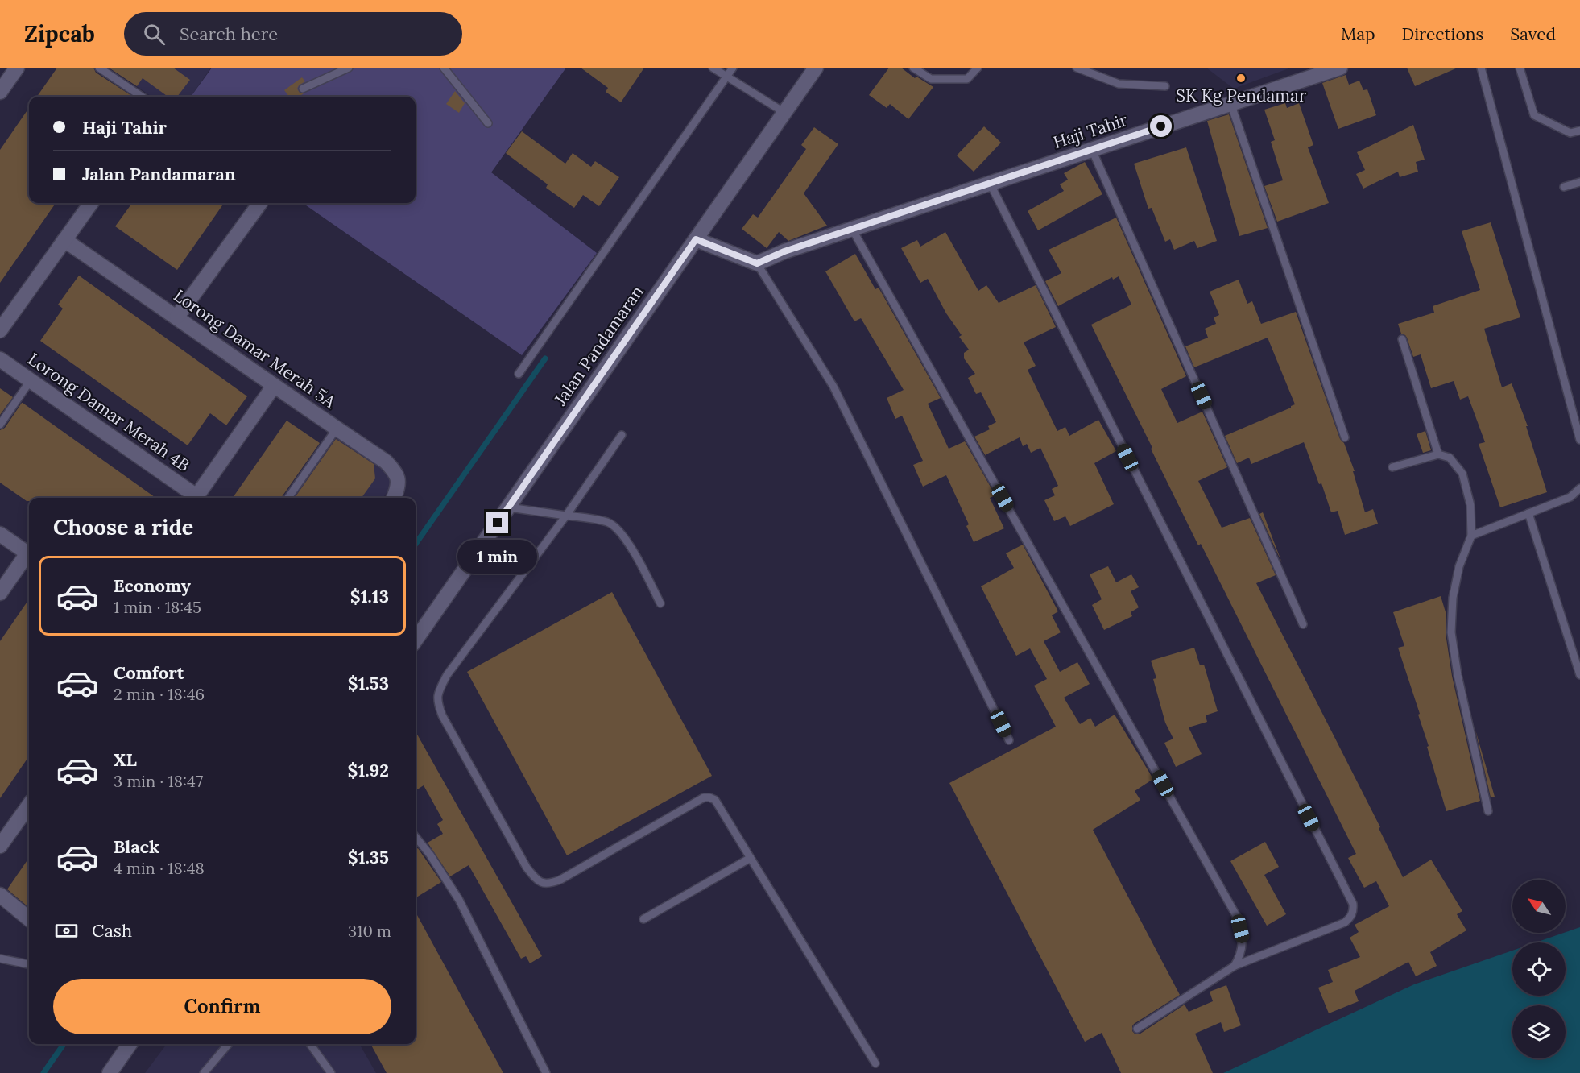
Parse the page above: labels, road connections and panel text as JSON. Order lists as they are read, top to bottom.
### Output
{
  "streets": {
    "street": [
      "Haji Tahir",
      "Jalan Pandamaran",
      "Lorong Damar Merah 5A",
      "Lorong Damar Merah 4B"
    ]
  },
  "places": ["SK Kg Pendamar"],
  "north": "top left",
  "page": {
    "header": "Zipcab",
    "search": "Search here",
    "nav": ["Map", "Directions", "Saved"],
    "banner": ["Haji Tahir", "Jalan Pandamaran"],
    "heading": "Choose a ride",
    "bubble": "1 min",
    "list": [
      {
        "name": "Economy",
        "note": "1 min · 18:45",
        "value": "$1.13"
      },
      {
        "name": "Comfort",
        "note": "2 min · 18:46",
        "value": "$1.53"
      },
      {
        "name": "XL",
        "note": "3 min · 18:47",
        "value": "$1.92"
      },
      {
        "name": "Black",
        "note": "4 min · 18:48",
        "value": "$1.35"
      }
    ],
    "pay": ["Cash", "310 m"],
    "buttons": "Confirm"
  }
}
